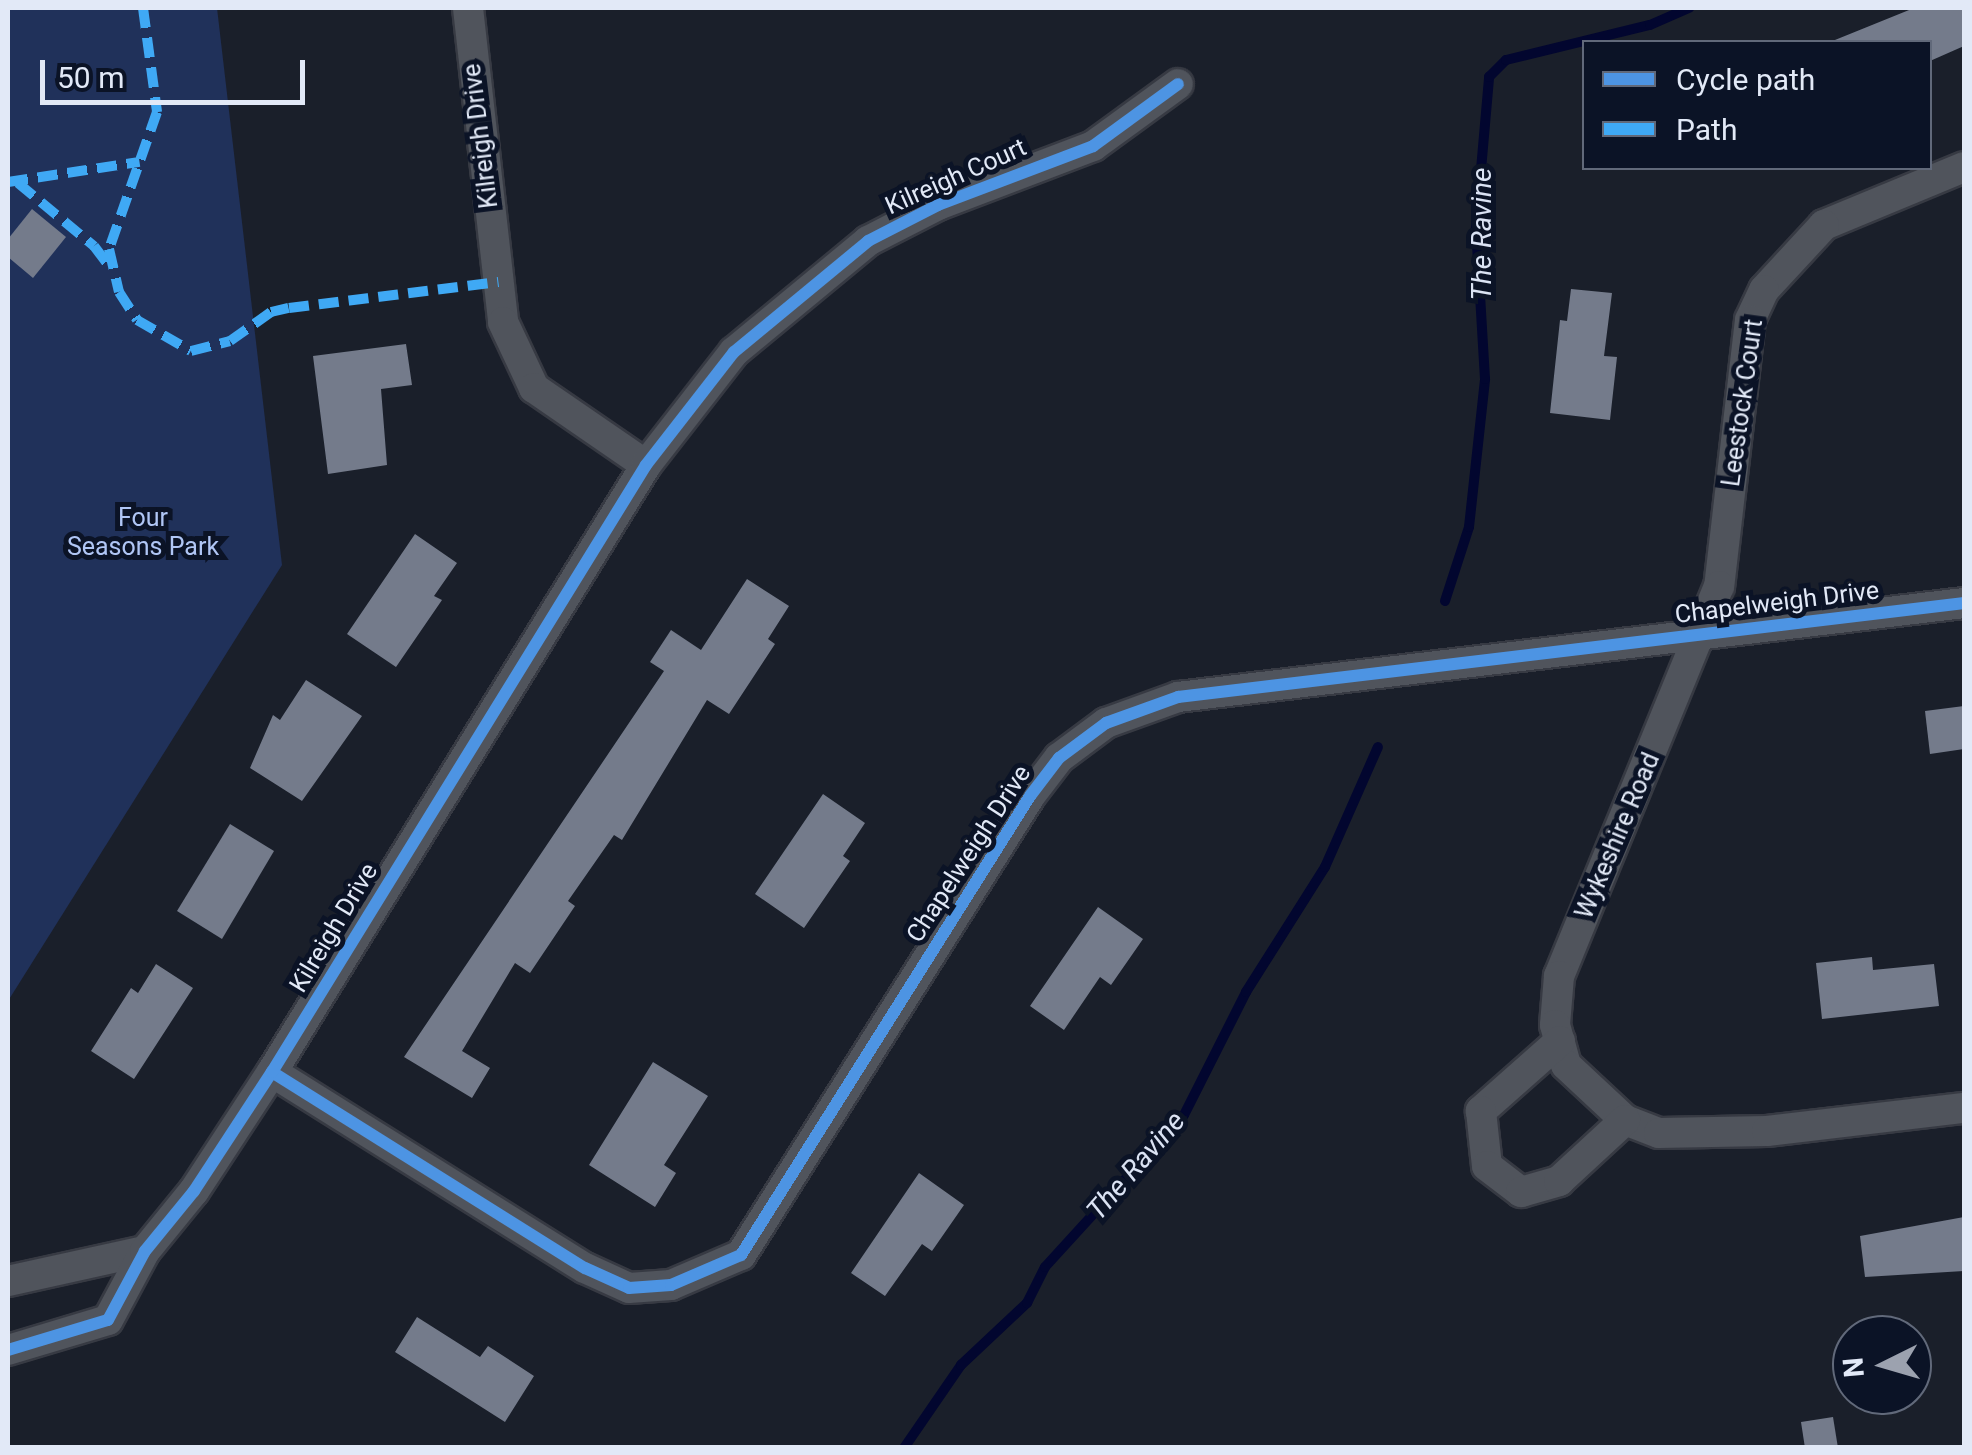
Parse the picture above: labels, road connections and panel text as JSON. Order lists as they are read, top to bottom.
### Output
{
  "streets": {
    "street": [
      "Kilreigh Drive",
      "Kilreigh Court",
      "Leestock Court",
      "Chapelweigh Drive",
      "Wykeshire Road"
    ]
  },
  "crossings": [
    ["Kilreigh Drive", "Kilreigh Court"],
    ["Kilreigh Drive", "Chapelweigh Drive"],
    ["Leestock Court", "Chapelweigh Drive"],
    ["Leestock Court", "Wykeshire Road"],
    ["Chapelweigh Drive", "Wykeshire Road"]
  ],
  "water": ["The Ravine"],
  "parks": ["Four Seasons Park"],
  "legend": ["Cycle path", "Path"],
  "scale_bar": "50 m",
  "north": "left"
}
